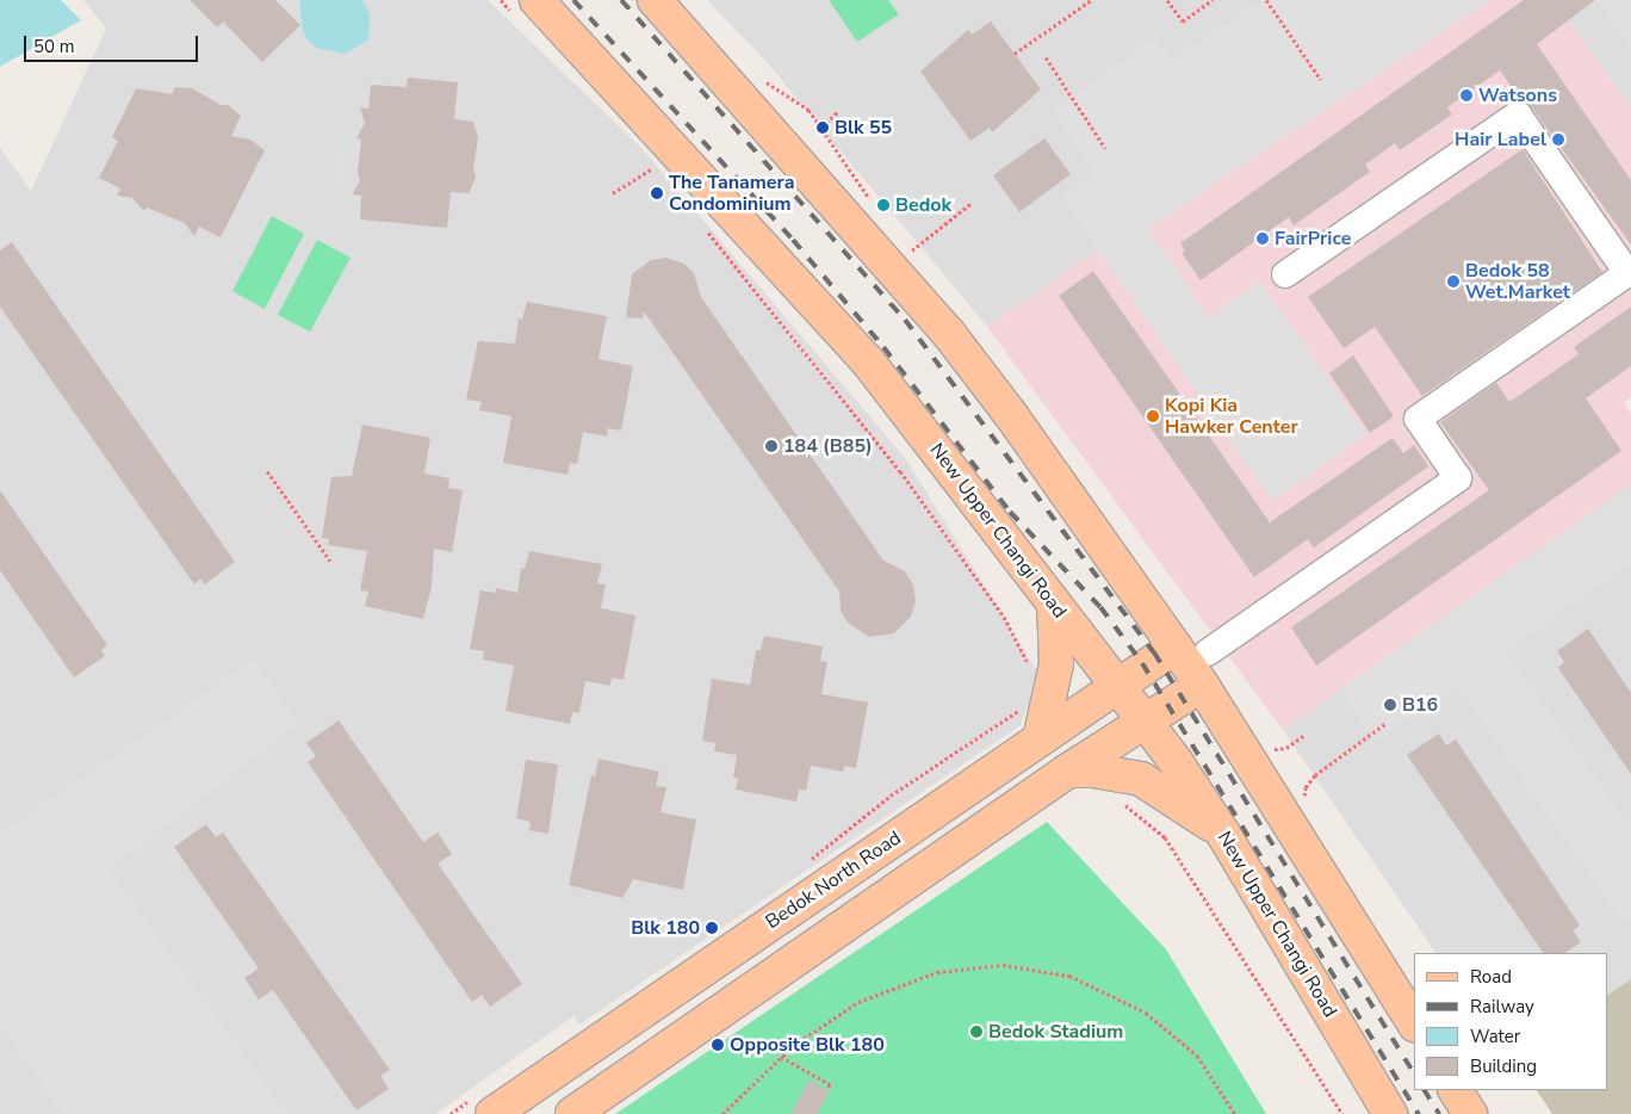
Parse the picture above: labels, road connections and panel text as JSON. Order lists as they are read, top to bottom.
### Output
{
  "streets": {
    "main road": ["New Upper Changi Road", "Bedok North Road"]
  },
  "crossings": [
    ["New Upper Changi Road", "Bedok North Road"]
  ],
  "places": [
    "Watsons",
    "Blk 55",
    "Hair Label",
    "The Tanamera Condominium",
    "Bedok",
    "FairPrice",
    "Bedok 58 Wet.Market",
    "Kopi Kia Hawker Center",
    "184 (B85)",
    "B16",
    "Blk 180",
    "Bedok Stadium",
    "Opposite Blk 180"
  ],
  "legend": [
    "Road",
    "Railway",
    "Water",
    "Building"
  ],
  "scale_bar": "50 m"
}
